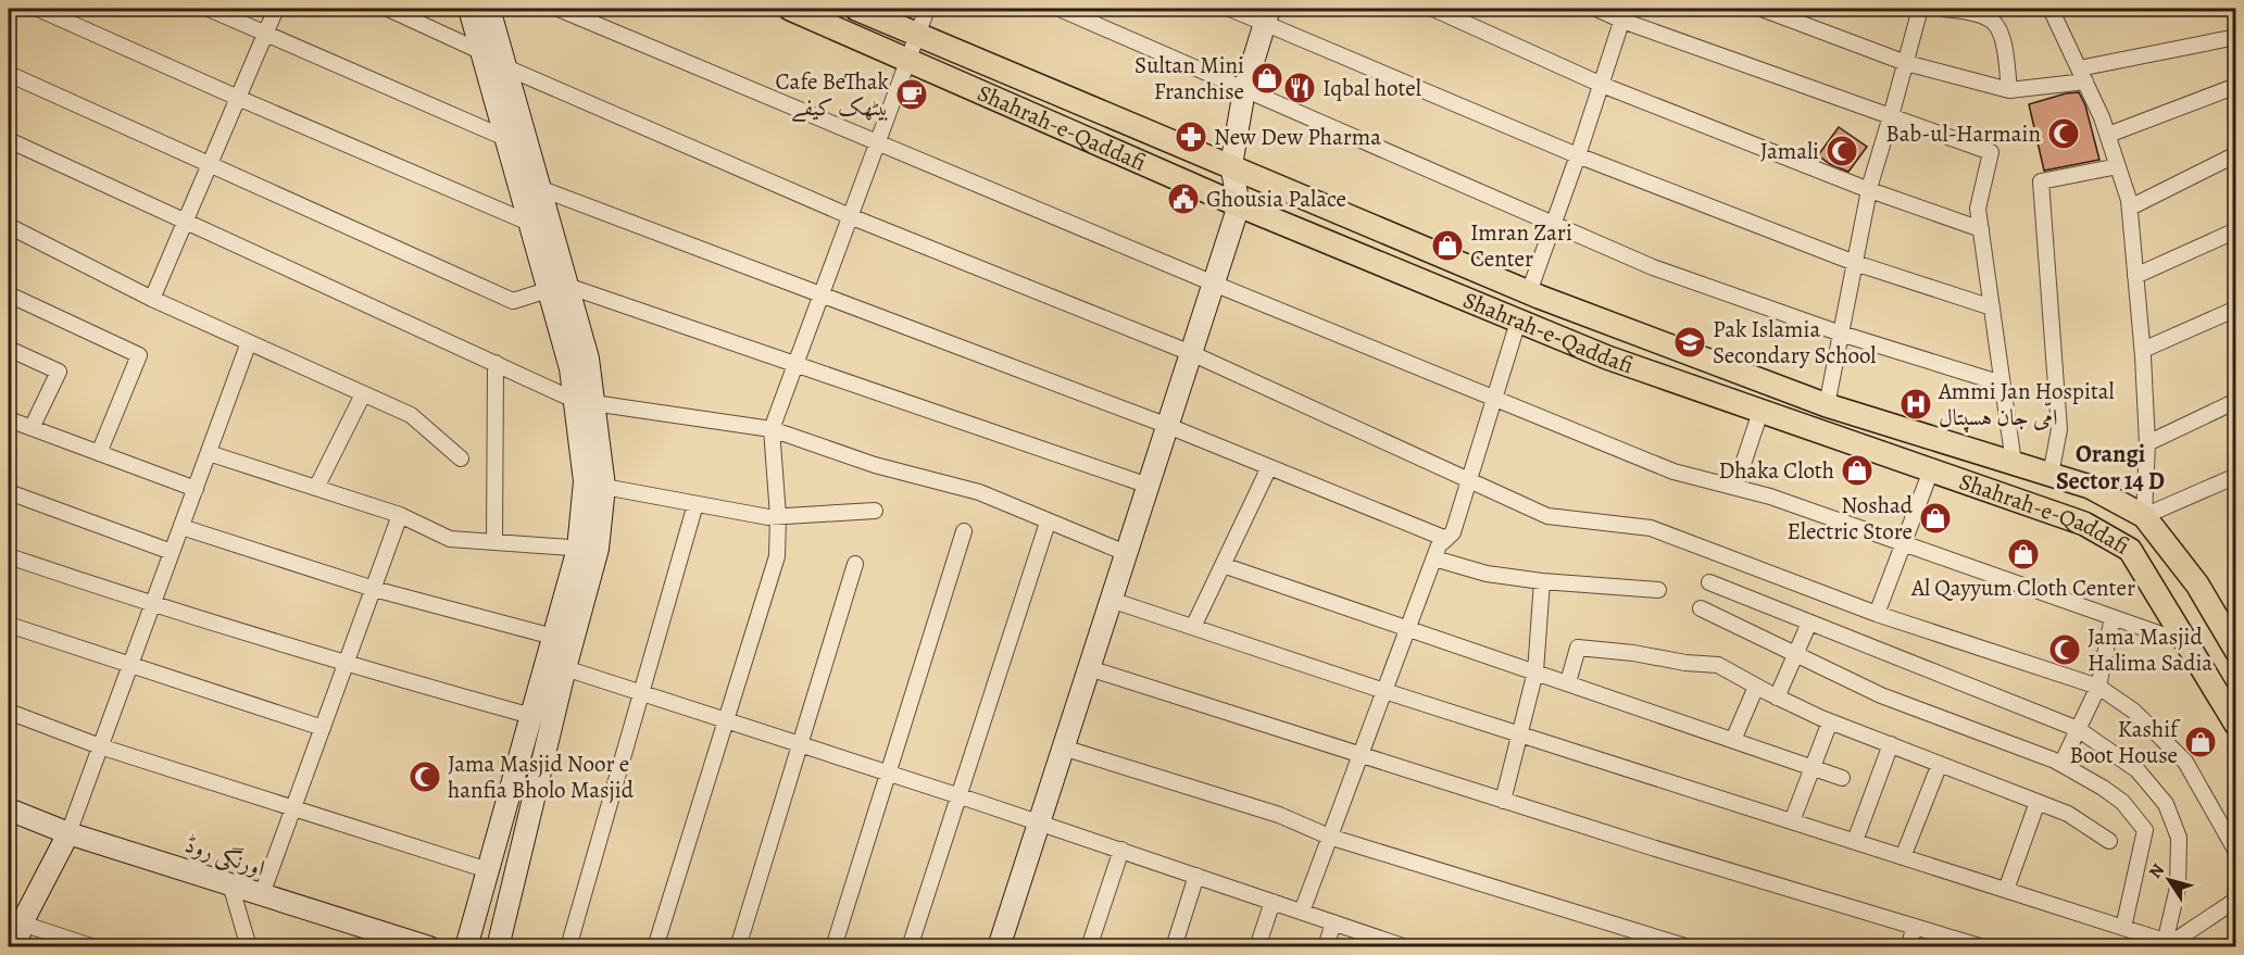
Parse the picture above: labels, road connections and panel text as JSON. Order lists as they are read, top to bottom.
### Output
{
  "streets": {
    "main road": ["Shahrah-e-Qaddafi", "اورنگی روڈ"]
  },
  "districts": ["Orangi Sector 14 D"],
  "places": {
    "shop": [
      "Sultan Mini Franchise",
      "Imran Zari Center",
      "Dhaka Cloth",
      "Noshad Electric Store",
      "Al Qayyum Cloth Center",
      "Kashif Boot House"
    ],
    "restaurant": ["Iqbal hotel"],
    "cafe": ["Cafe BeThak بیٹھک کیفے"],
    "mosque": [
      "Bab-ul-Harmain",
      "Jamali",
      "Jama Masjid Halima Sadia",
      "Jama Masjid Noor e hanfia Bholo Masjid"
    ],
    "pharmacy": ["New Dew Pharma"],
    "public building": ["Ghousia Palace"],
    "school or university": ["Pak Islamia Secondary School"],
    "hospital": ["Ammi Jan Hospital امّی جان ہسپتال"]
  },
  "north": "top left"
}
